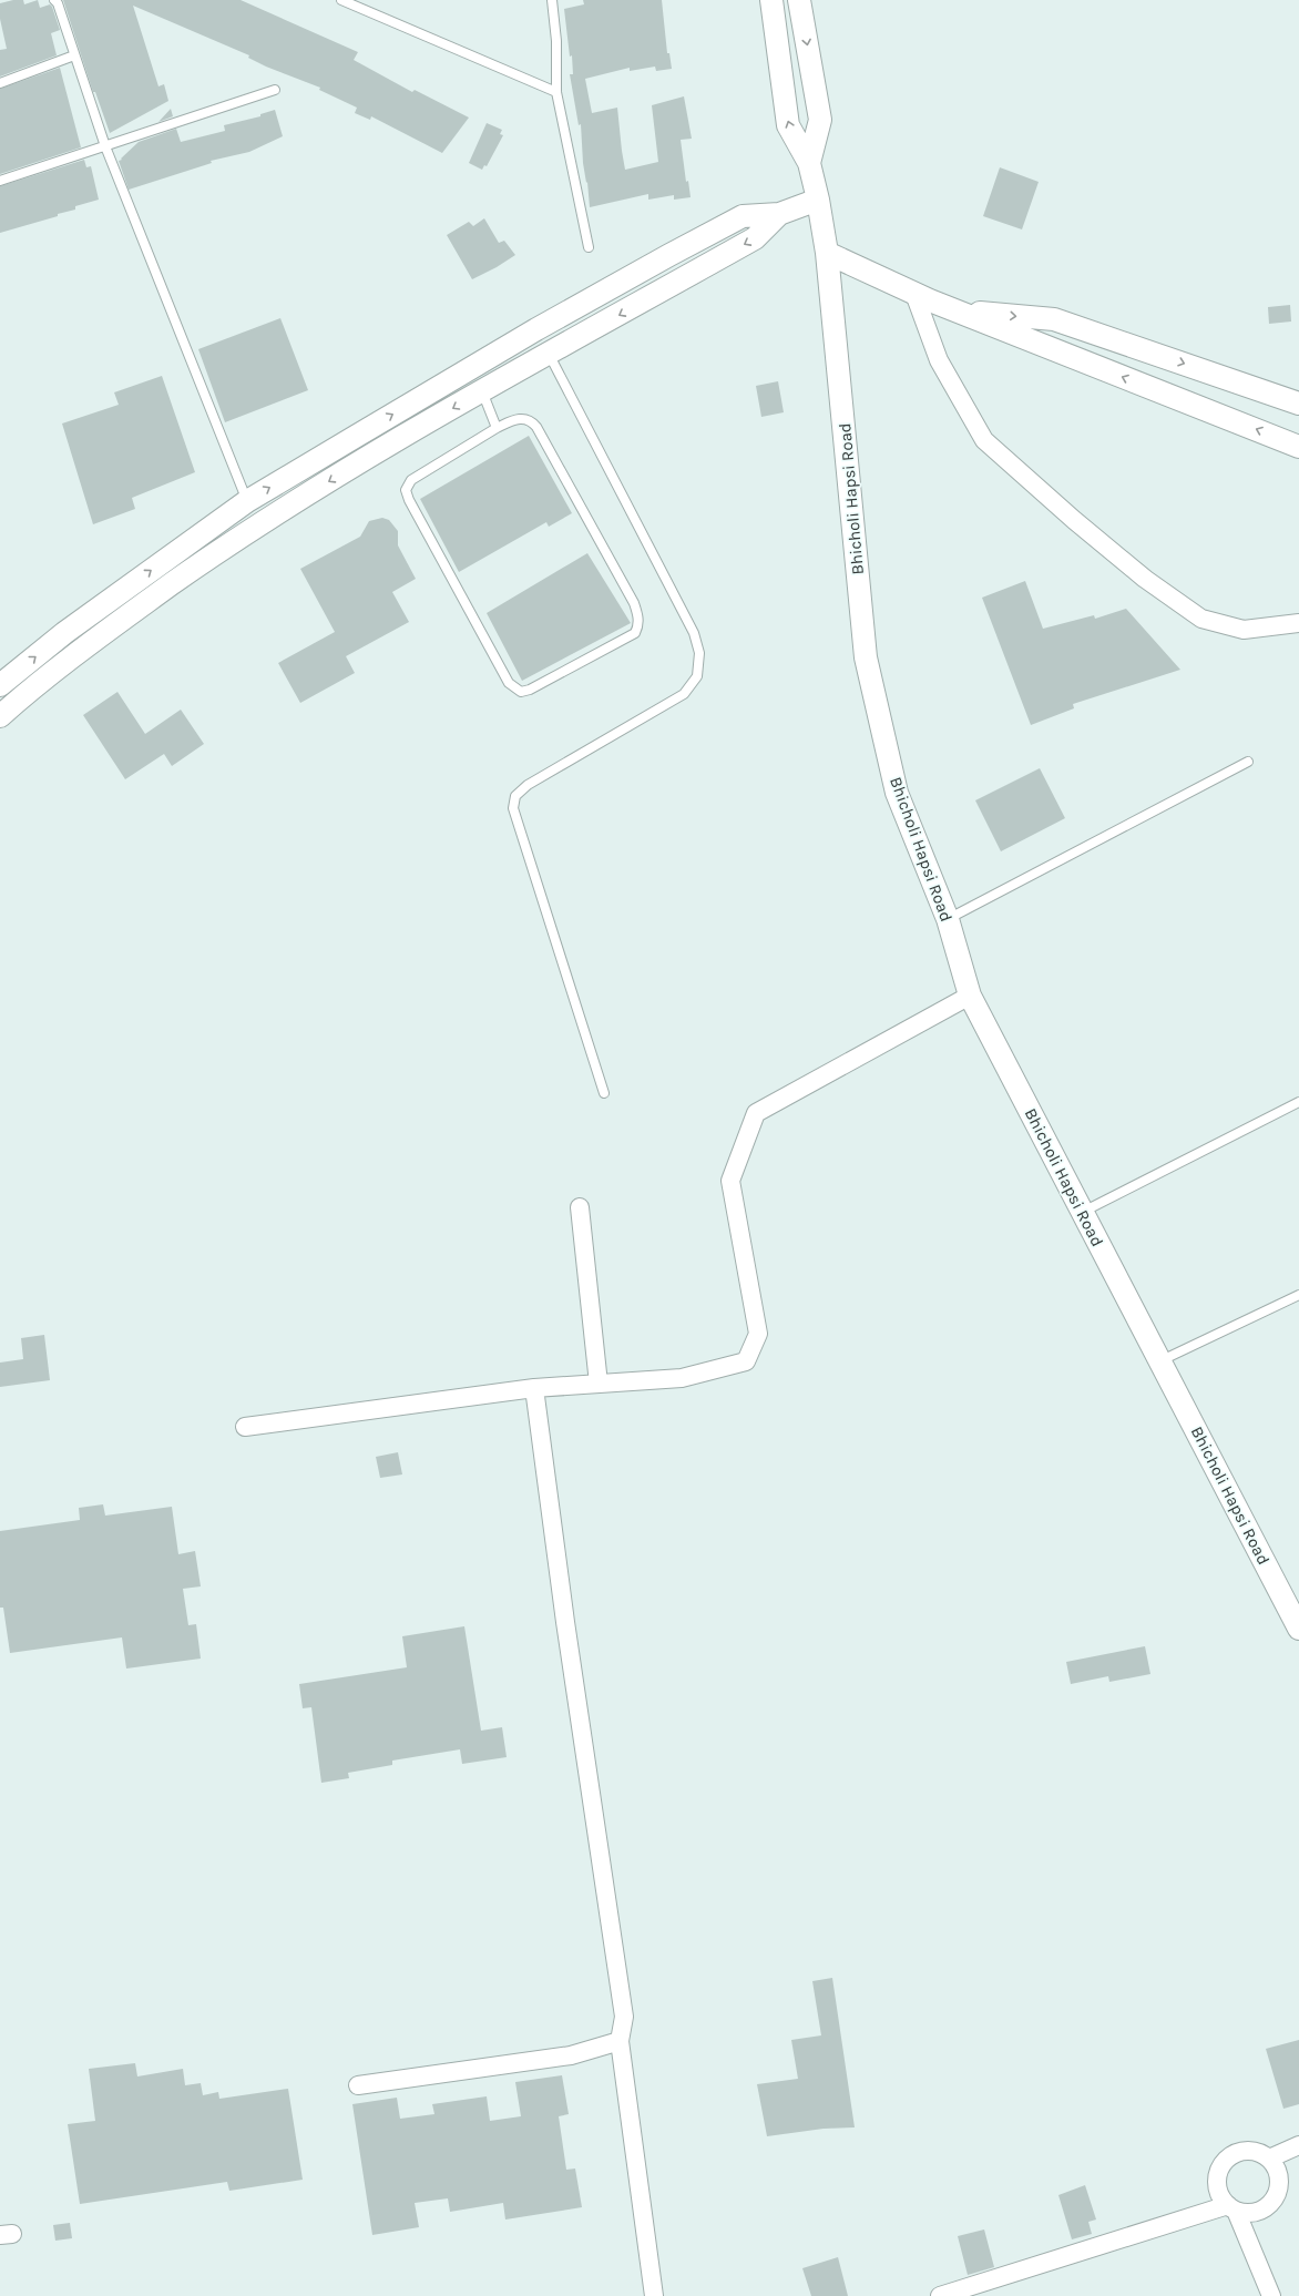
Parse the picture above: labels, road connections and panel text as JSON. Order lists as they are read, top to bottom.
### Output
{
  "streets": {
    "street": ["Bhicholi Hapsi Road"]
  }
}
